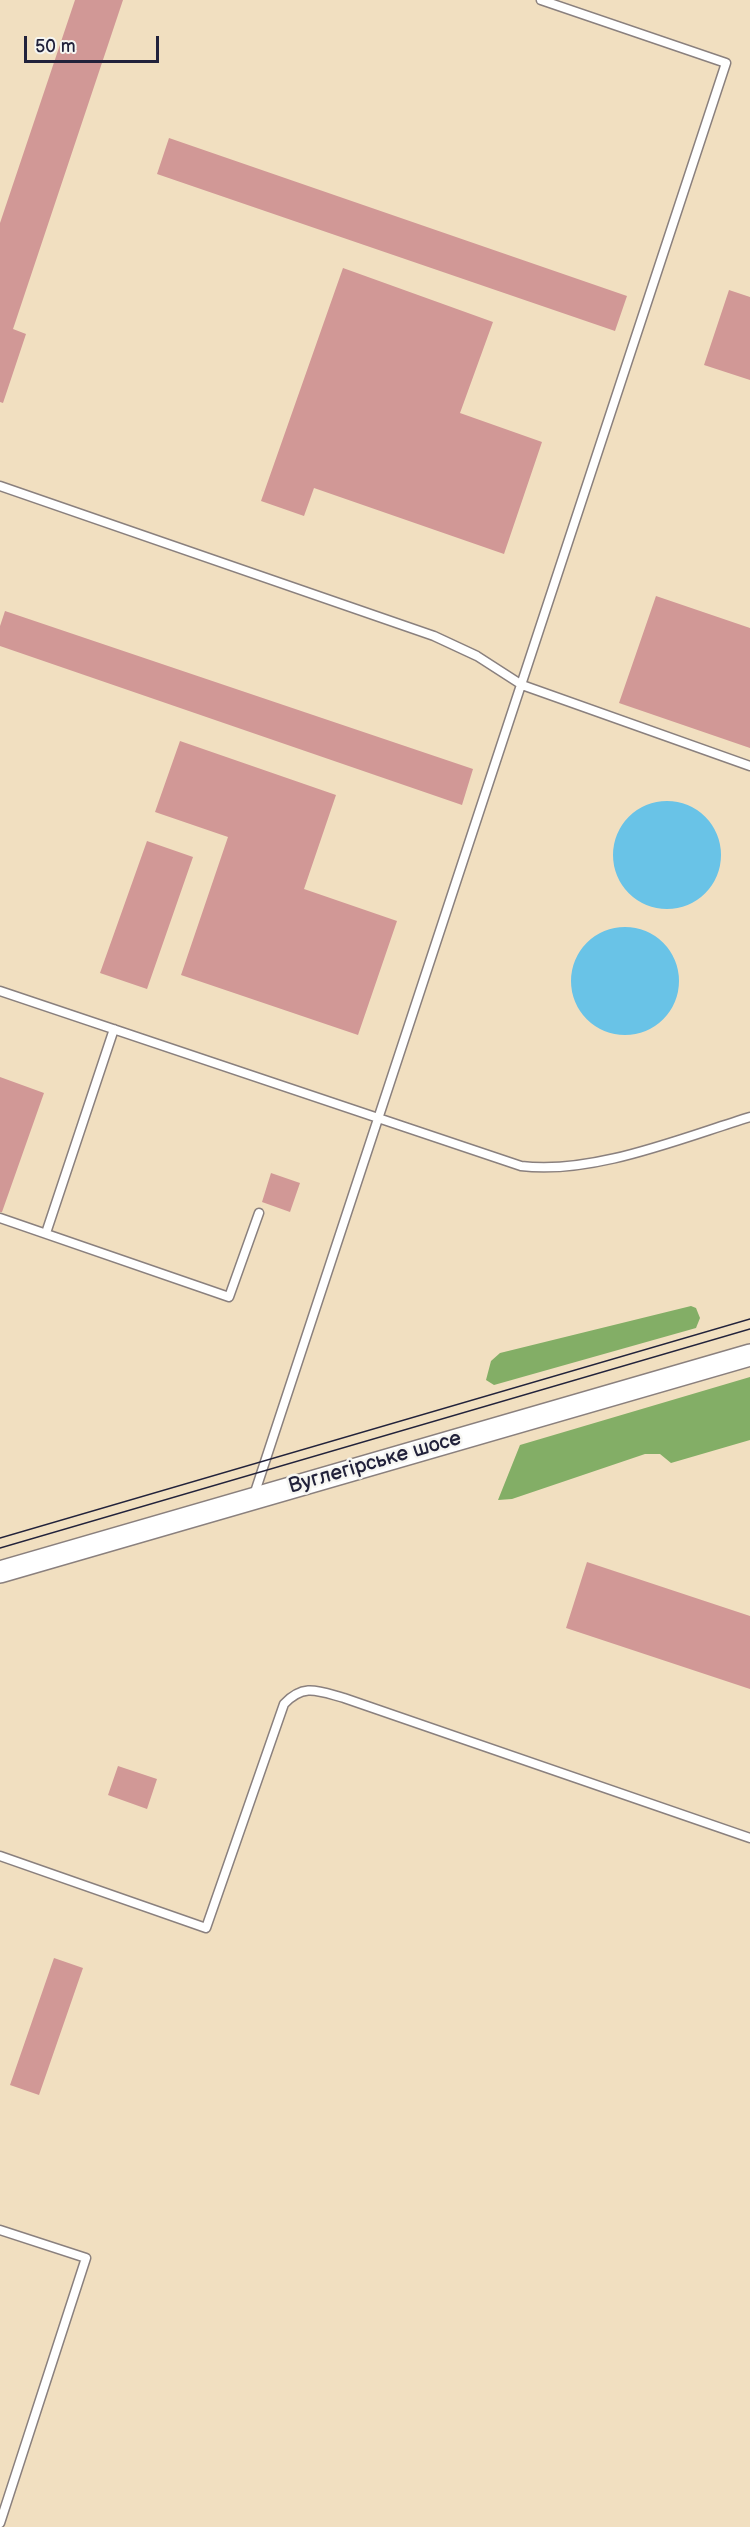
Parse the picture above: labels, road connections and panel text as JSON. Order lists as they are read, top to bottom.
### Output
{
  "streets": {
    "street": ["Вуглегірське шосе"]
  },
  "scale_bar": "50 m"
}
